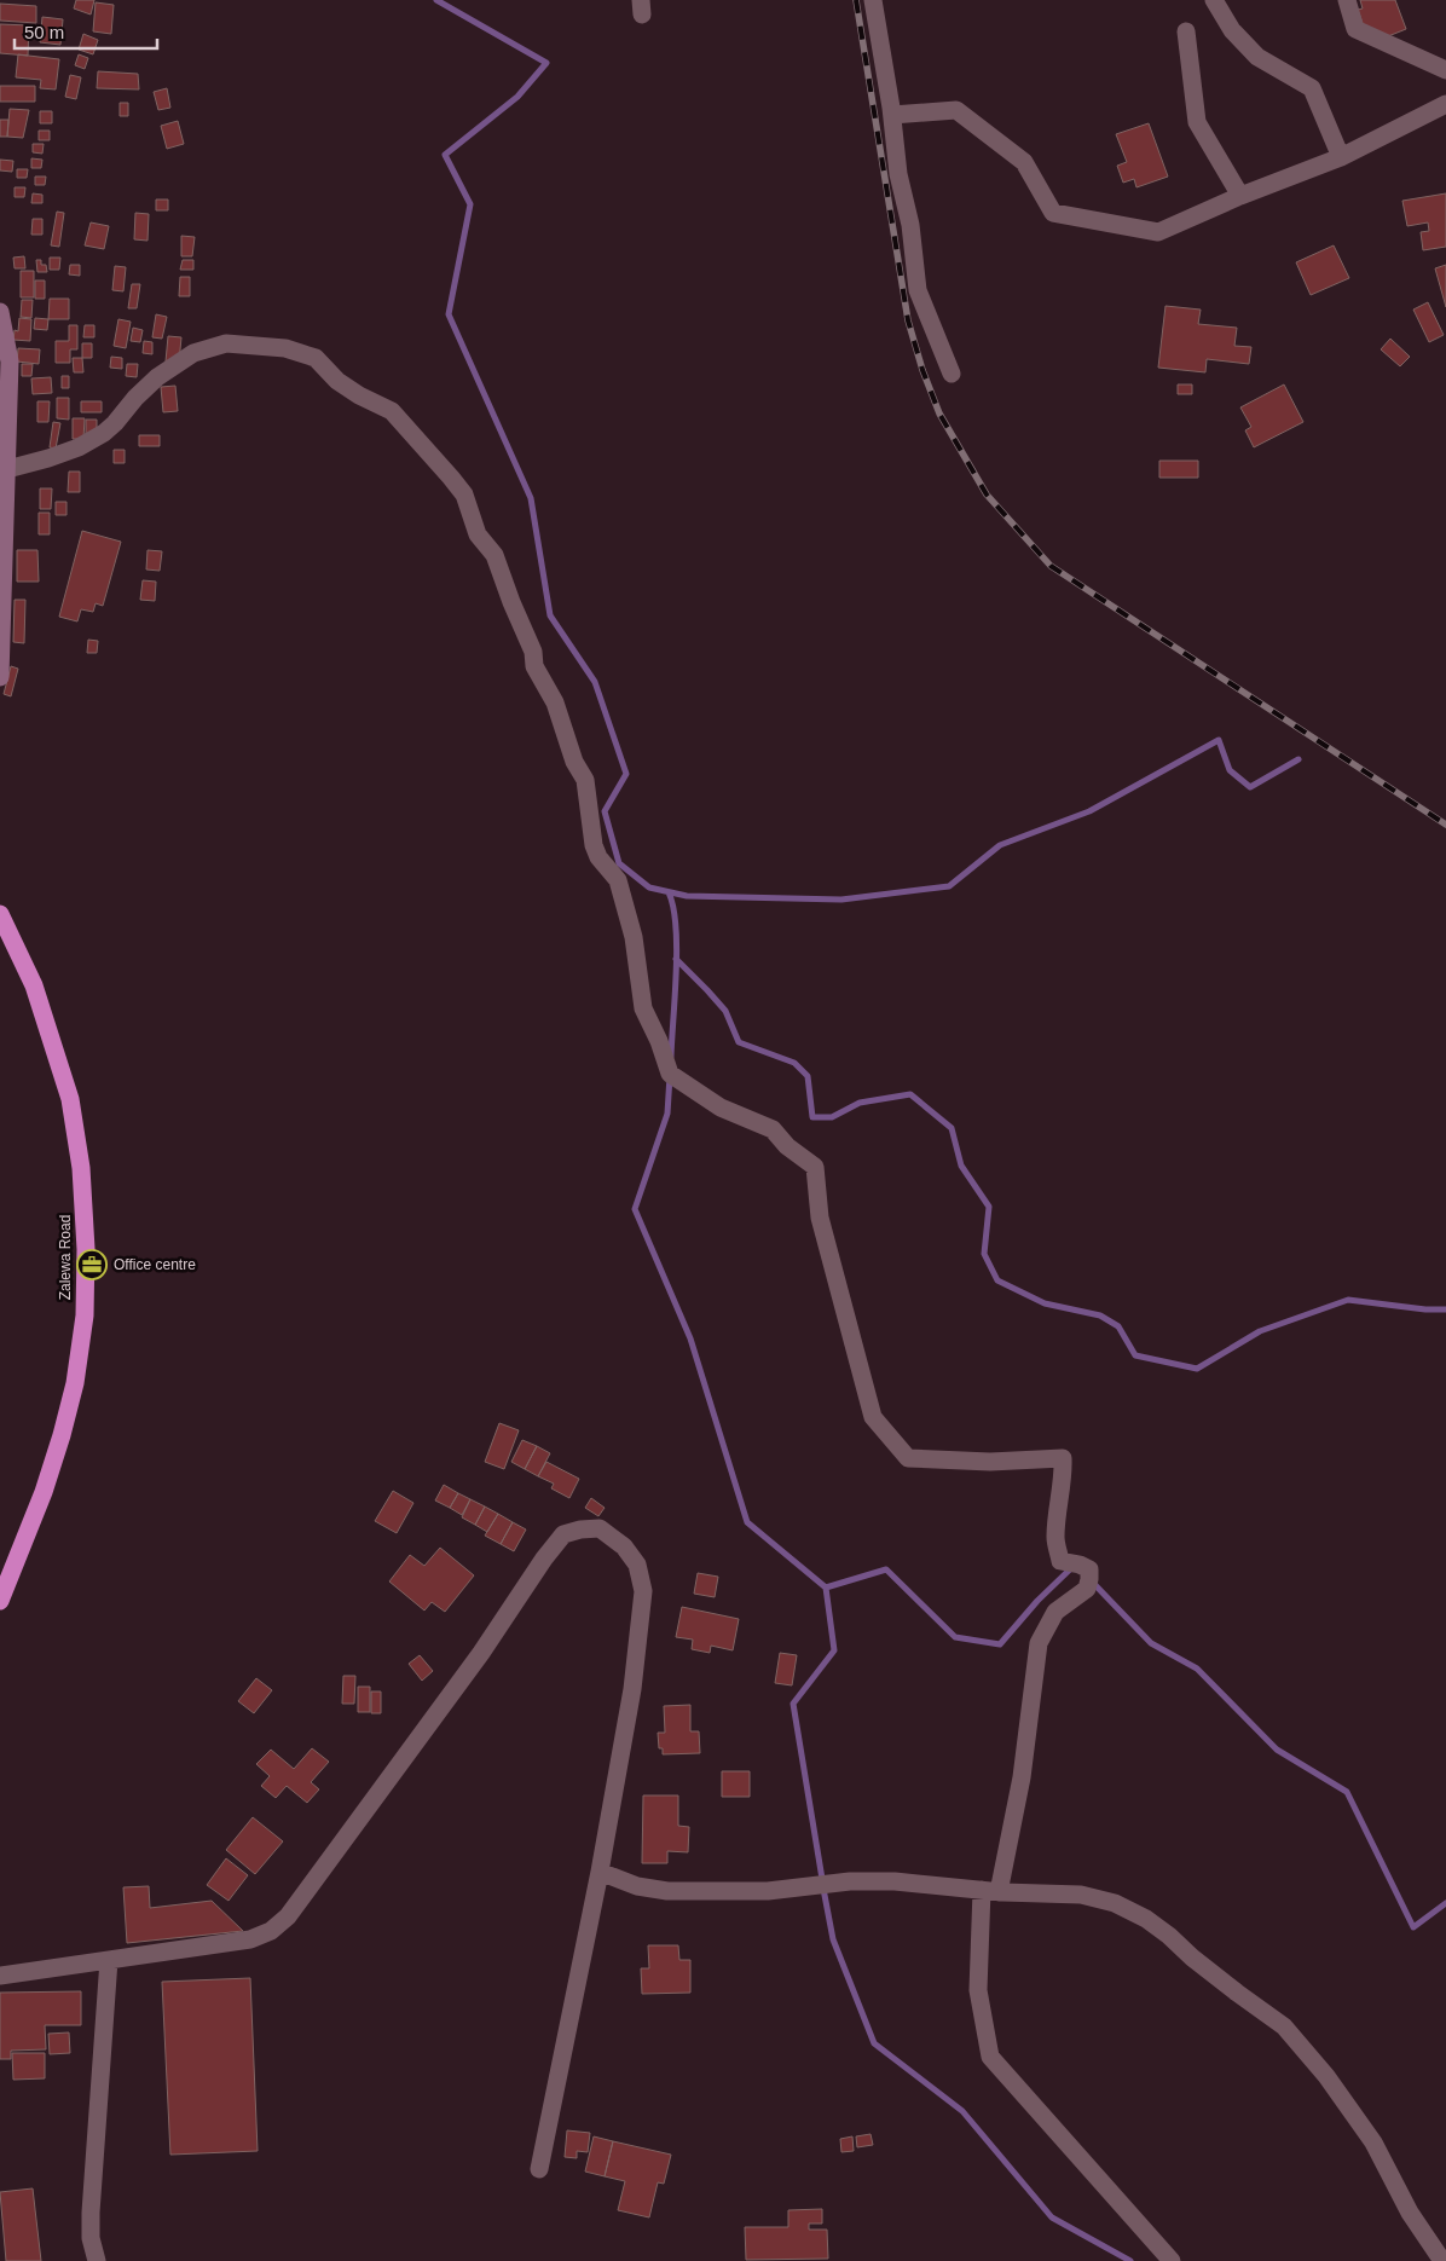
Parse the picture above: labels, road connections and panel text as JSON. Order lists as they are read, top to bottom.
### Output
{
  "streets": {
    "highway": ["Zalewa Road"]
  },
  "places": {
    "office": ["Office centre"]
  },
  "scale_bar": "50 m"
}
